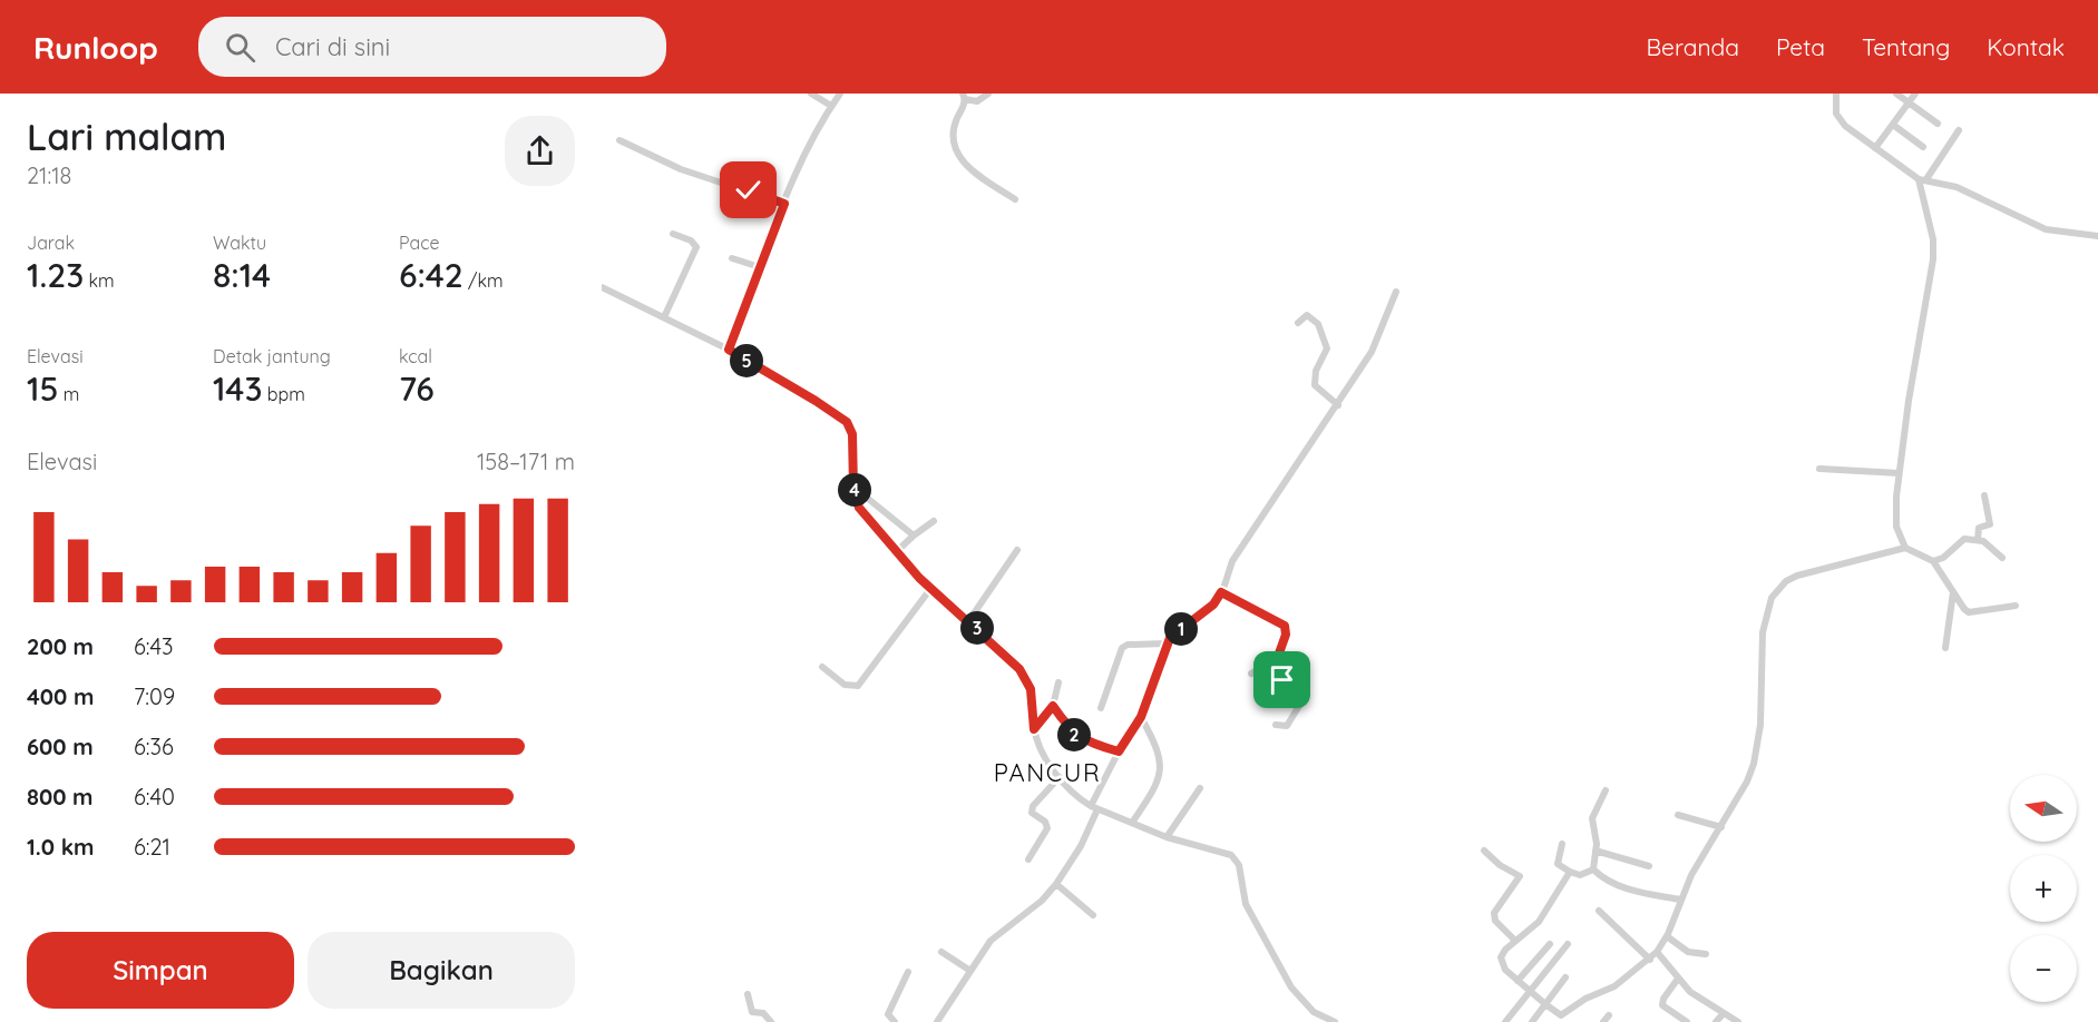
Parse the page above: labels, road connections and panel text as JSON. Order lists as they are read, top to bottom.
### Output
{
  "districts": ["PANCUR"],
  "north": "left",
  "page": {
    "header": "Runloop",
    "search": "Cari di sini",
    "nav": [
      "Beranda",
      "Peta",
      "Tentang",
      "Kontak"
    ],
    "heading": ["Lari malam", "21:18"],
    "stats": [
      ["Jarak", "1.23 km"],
      ["Waktu", "8:14"],
      ["Pace", "6:42 /km"],
      ["Elevasi", "15 m"],
      ["Detak jantung", "143 bpm"],
      ["kcal", "76"]
    ],
    "pins": [
      "5",
      "4",
      "3",
      "1",
      "2"
    ],
    "chart": ["Elevasi", "158–171 m"],
    "list": [
      {
        "name": "200 m",
        "note": "6:43"
      },
      {
        "name": "400 m",
        "note": "7:09"
      },
      {
        "name": "600 m",
        "note": "6:36"
      },
      {
        "name": "800 m",
        "note": "6:40"
      },
      {
        "name": "1.0 km",
        "note": "6:21"
      }
    ],
    "map_buttons": ["+", "−"],
    "buttons": ["Simpan", "Bagikan"]
  }
}
